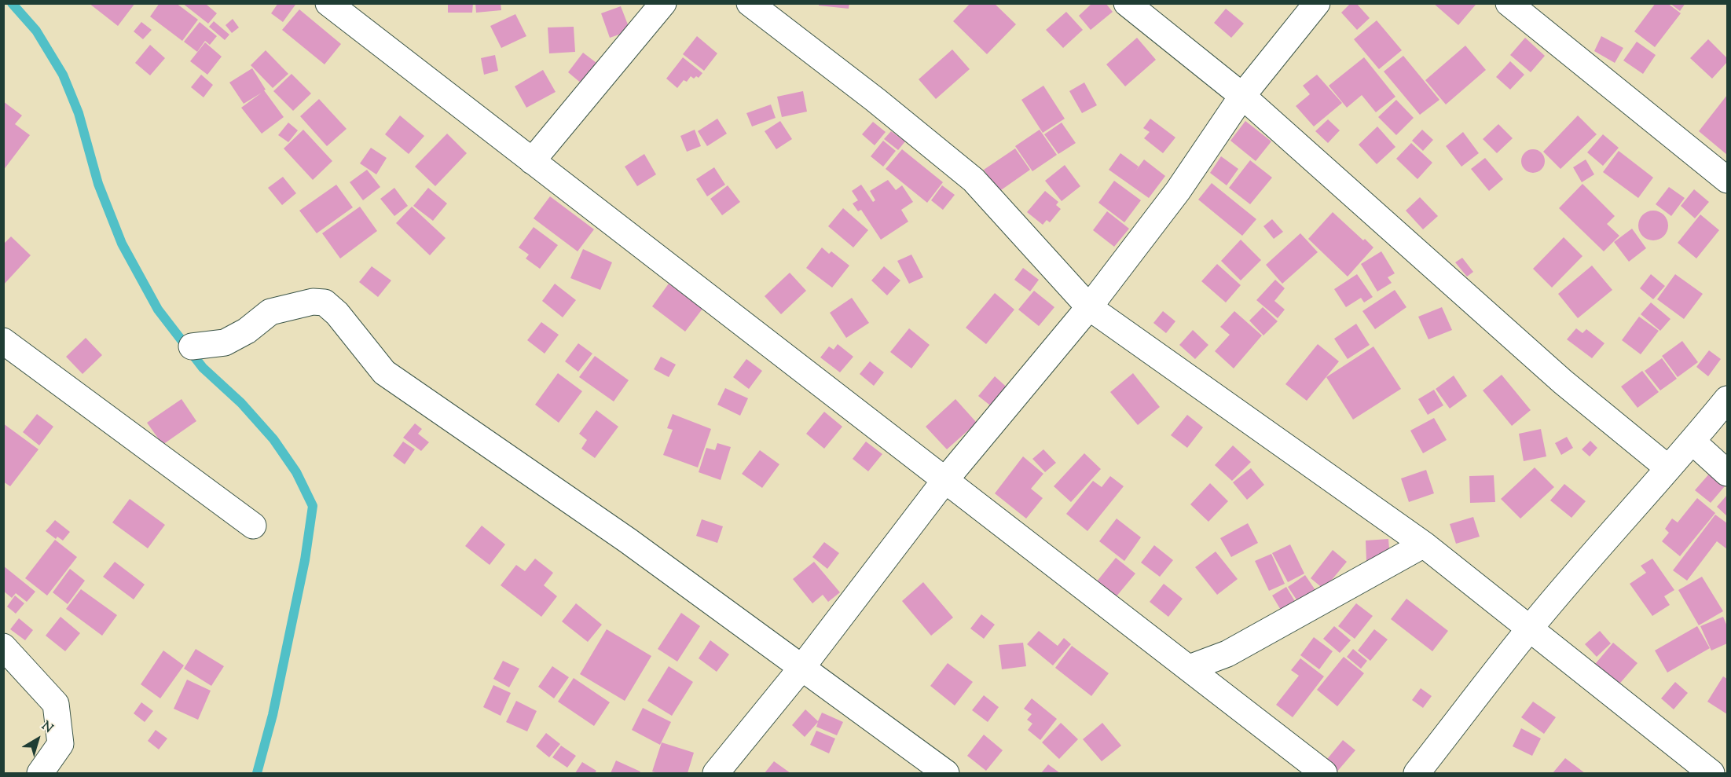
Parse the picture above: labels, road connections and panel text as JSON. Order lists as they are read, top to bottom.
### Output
{
  "north": "top right"
}
